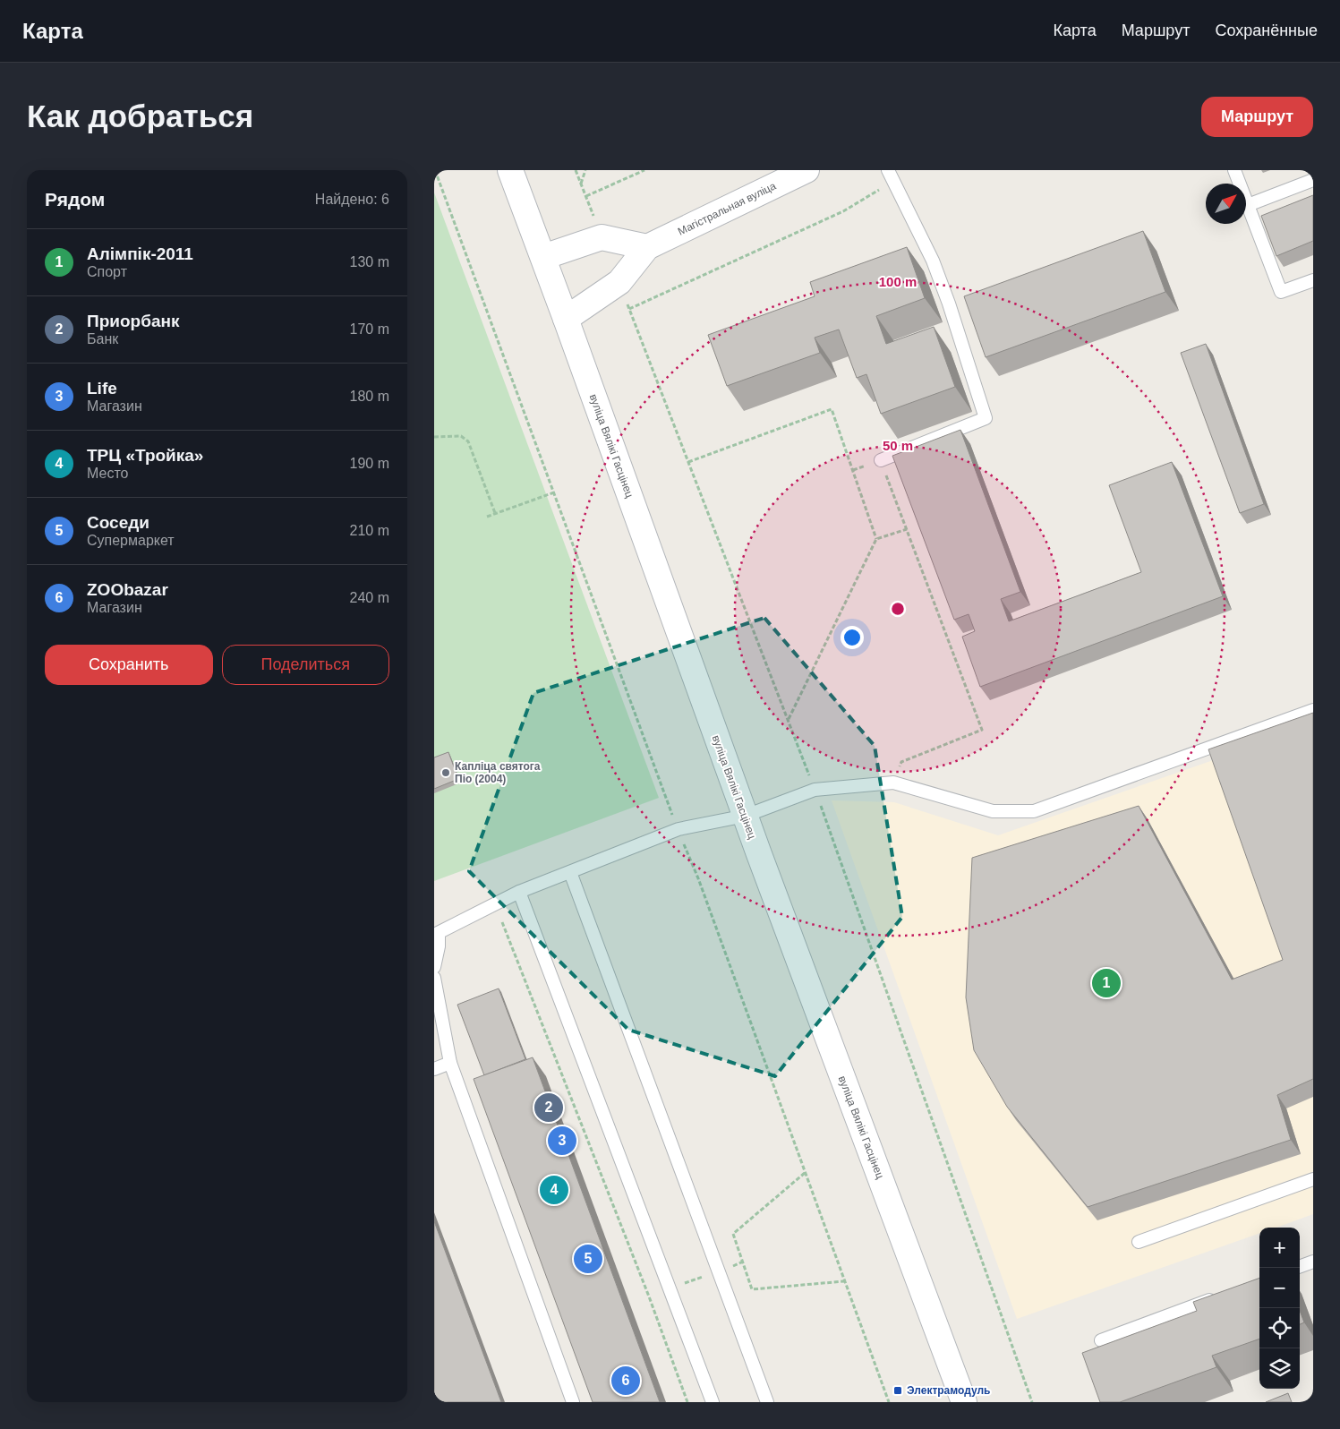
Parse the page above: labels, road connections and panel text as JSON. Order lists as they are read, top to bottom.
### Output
{
  "streets": {
    "main road": ["Магістральная вуліца", "вуліца Вялікі Гасцінец"]
  },
  "places": {
    "other": ["Капліца святога Піо (2004)"],
    "transit": ["Электрамодуль"]
  },
  "north": "top right",
  "page": {
    "header": "Карта",
    "nav": ["Карта", "Маршрут", "Сохранённые"],
    "buttons": [
      "Маршрут",
      ["Сохранить", "Поделиться"]
    ],
    "title": "Как добраться",
    "heading": ["Рядом", "Найдено: 6"],
    "list": [
      {
        "mark": "1",
        "name": "Алімпік-2011",
        "note": "Спорт",
        "value": "130 m"
      },
      {
        "mark": "2",
        "name": "Приорбанк",
        "note": "Банк",
        "value": "170 m"
      },
      {
        "mark": "3",
        "name": "Life",
        "note": "Магазин",
        "value": "180 m"
      },
      {
        "mark": "4",
        "name": "ТРЦ «Тройка»",
        "note": "Место",
        "value": "190 m"
      },
      {
        "mark": "5",
        "name": "Соседи",
        "note": "Супермаркет",
        "value": "210 m"
      },
      {
        "mark": "6",
        "name": "ZOObazar",
        "note": "Магазин",
        "value": "240 m"
      }
    ],
    "pins": [
      "1",
      "2",
      "3",
      "4",
      "5",
      "6"
    ],
    "map_buttons": ["+", "−"]
  },
  "rings": ["100 m", "50 m"]
}
